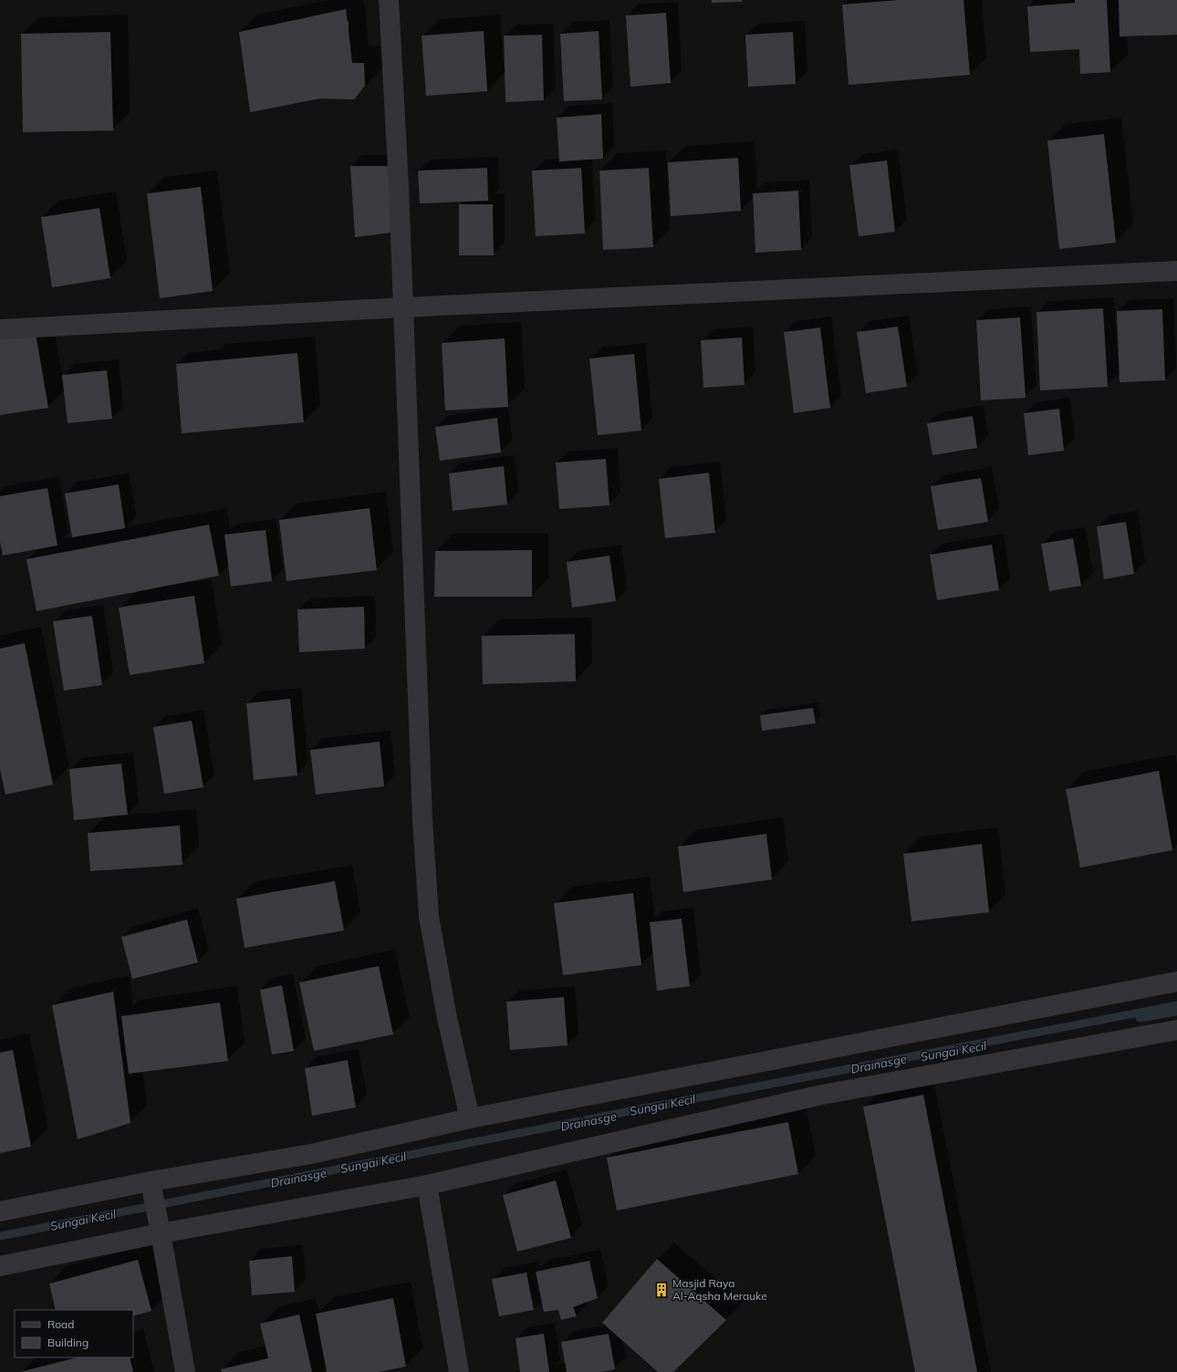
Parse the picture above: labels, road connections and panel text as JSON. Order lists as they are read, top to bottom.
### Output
{
  "water": ["Sungai Kecil", "Drainasge"],
  "places": {
    "building": ["Masjid Raya Al-Aqsha Merauke"]
  },
  "legend": ["Road", "Building"]
}
